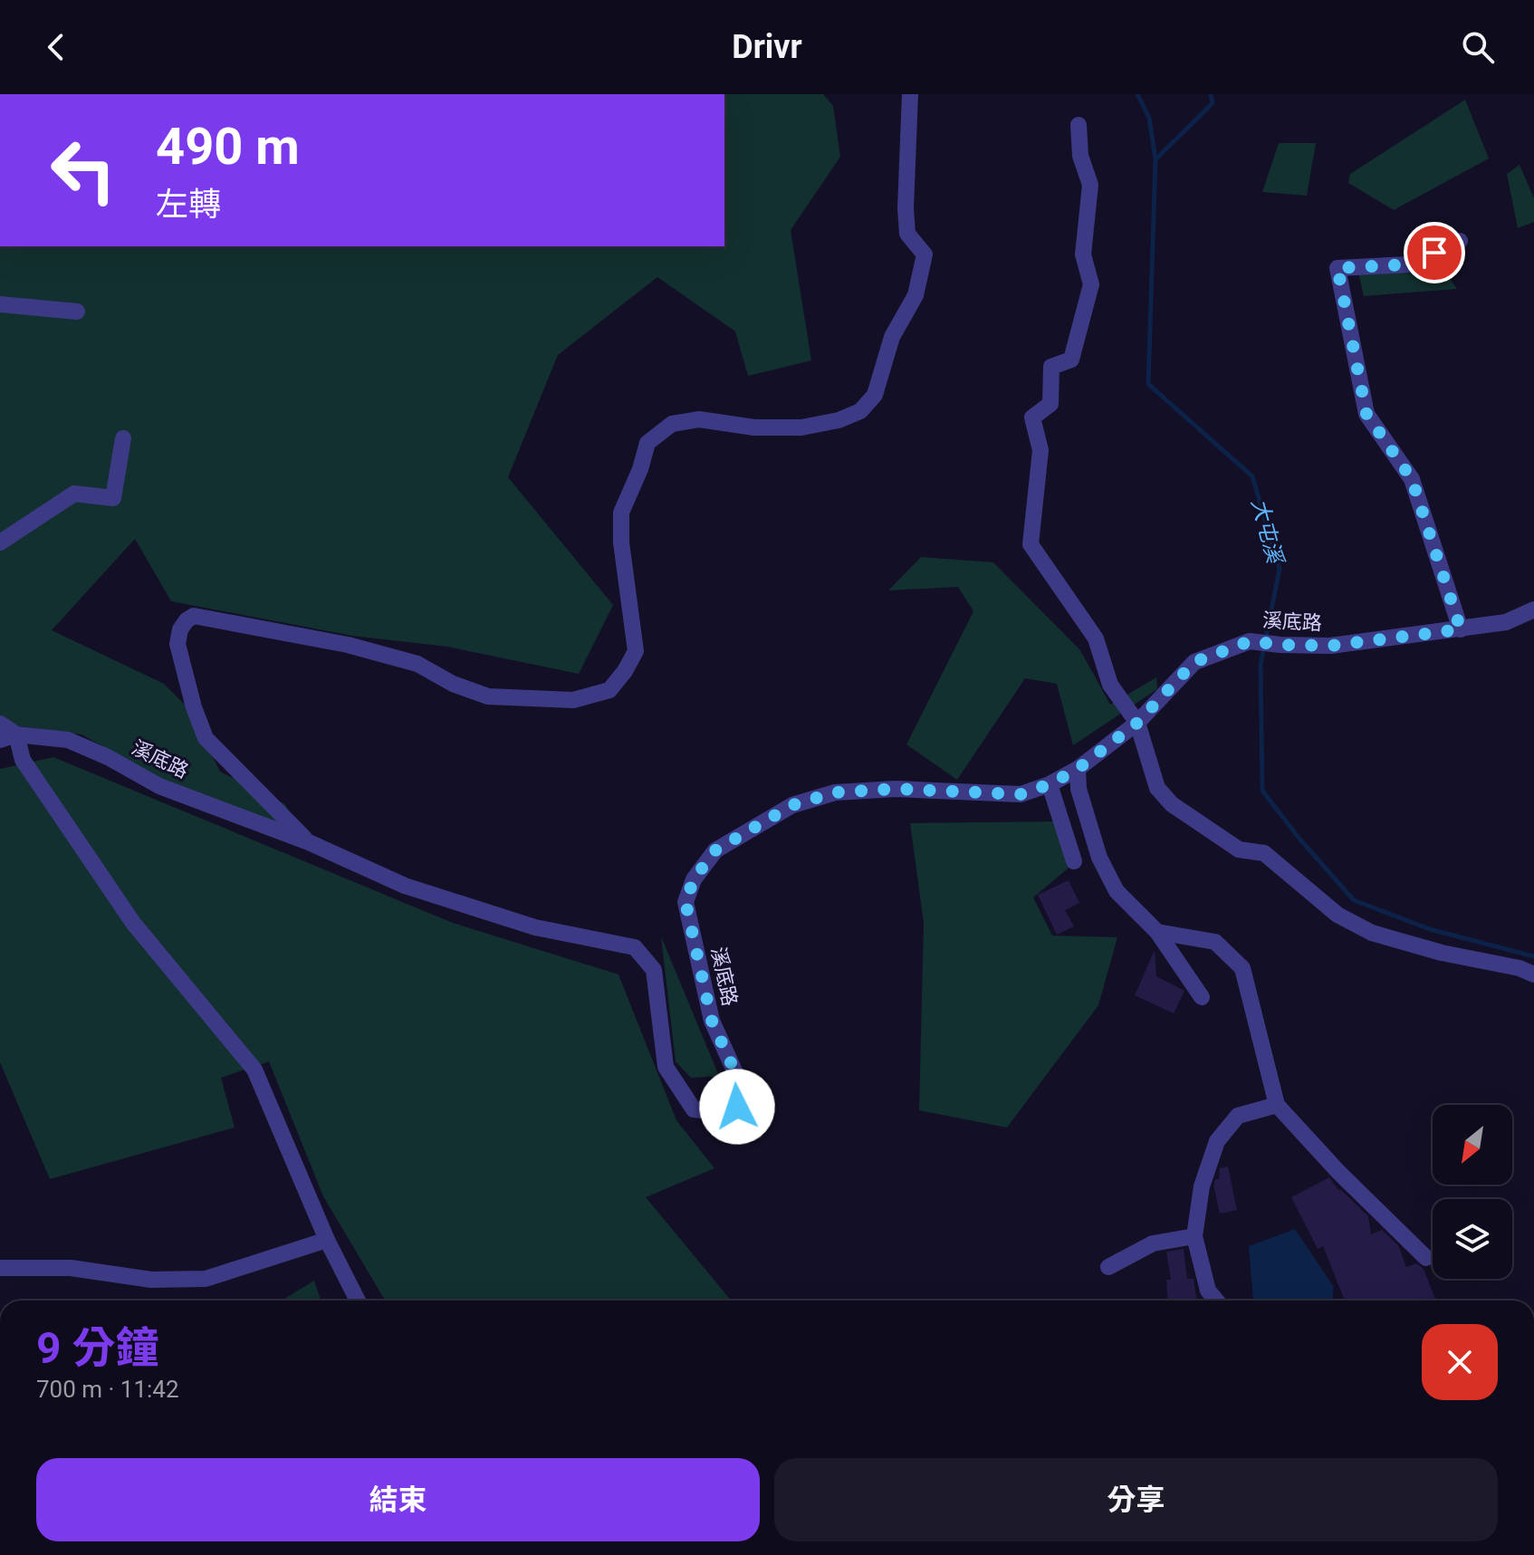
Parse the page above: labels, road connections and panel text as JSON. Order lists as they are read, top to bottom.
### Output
{
  "streets": {
    "street": ["溪底路"]
  },
  "water": ["大屯溪"],
  "north": "bottom left",
  "page": {
    "header": "Drivr",
    "turn": ["490 m", "左轉"],
    "heading": ["9 分鐘", "700 m · 11:42"],
    "buttons": ["結束", "分享"]
  }
}
